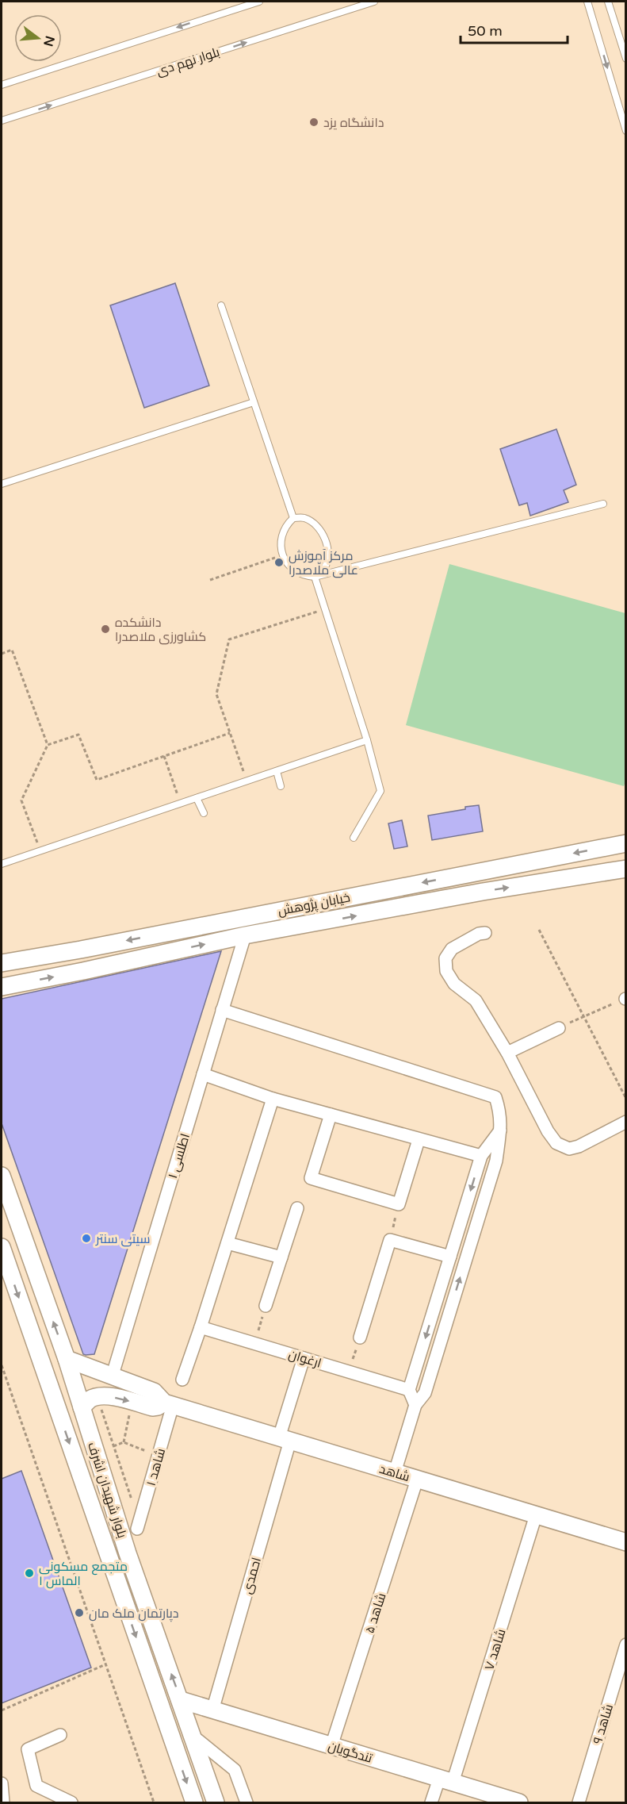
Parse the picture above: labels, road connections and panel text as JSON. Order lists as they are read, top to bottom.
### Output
{
  "streets": {
    "main road": [
      "خیابان پژوهش",
      "شاهد",
      "بلوار شهیدان اشرف",
      "تندگویان"
    ],
    "street": [
      "اطلسی ۱",
      "ارغوان",
      "شاهد ۱",
      "احمدی",
      "شاهد ۵",
      "شاهد ۷",
      "شاهد ۹"
    ],
    "lane": ["بلوار نهم دی"]
  },
  "crossings": [
    ["خیابان پژوهش", "اطلسی ۱"],
    ["اطلسی ۱", "شاهد"],
    ["ارغوان", "احمدی"],
    ["شاهد ۱", "شاهد"],
    ["شاهد", "بلوار شهیدان اشرف"],
    ["شاهد", "احمدی"],
    ["شاهد", "شاهد ۵"],
    ["شاهد", "شاهد ۷"],
    ["بلوار شهیدان اشرف", "تندگویان"],
    ["احمدی", "تندگویان"],
    ["شاهد ۵", "تندگویان"],
    ["شاهد ۷", "تندگویان"]
  ],
  "places": [
    "دانشگاه یزد",
    "مرکز آموزش عالی ملّاصدرا",
    "دانشکده کشاورزی ملاصدرا",
    "سیتی سنتر",
    "متجمع مسکونی الماس ۱",
    "دپارتمان ملک مان"
  ],
  "scale_bar": "50 m",
  "north": "right"
}
